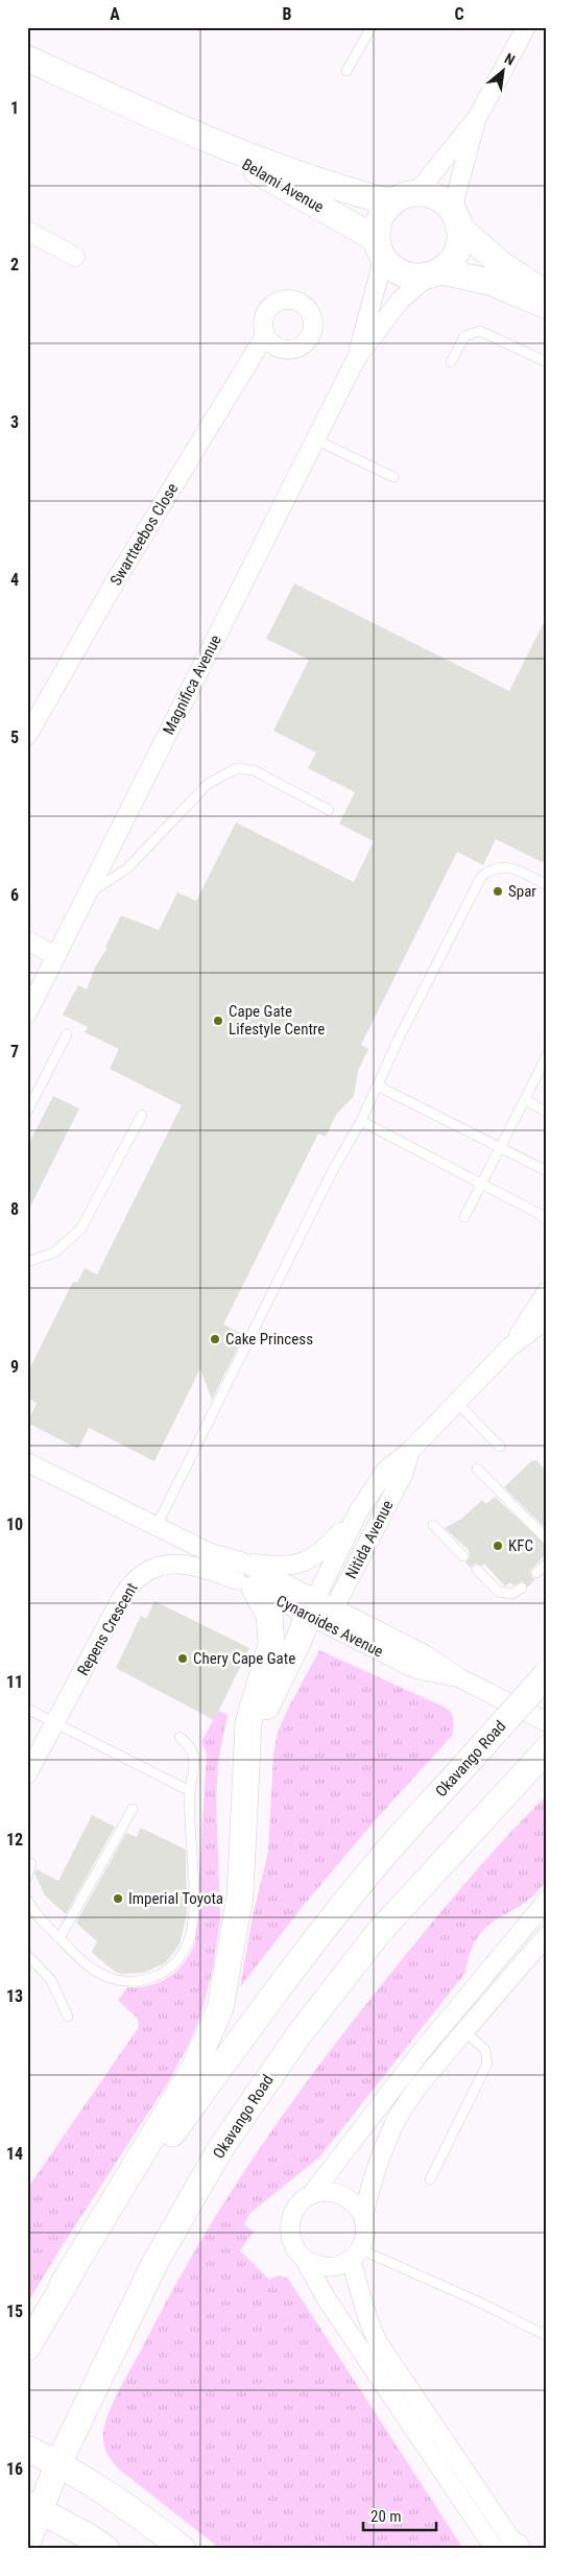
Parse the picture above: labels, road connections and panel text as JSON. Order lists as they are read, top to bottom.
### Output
{
  "streets": {
    "main road": ["Belami Avenue", "Okavango Road"],
    "street": [
      "Swartteebos Close",
      "Magnifica Avenue",
      "Nitida Avenue",
      "Cynaroides Avenue",
      "Repens Crescent"
    ]
  },
  "crossings": [
    ["Belami Avenue", "Magnifica Avenue"],
    ["Nitida Avenue", "Cynaroides Avenue"],
    ["Cynaroides Avenue", "Repens Crescent"]
  ],
  "places": [
    "Spar",
    "Cape Gate Lifestyle Centre",
    "Cake Princess",
    "KFC",
    "Chery Cape Gate",
    "Imperial Toyota"
  ],
  "scale_bar": "20 m",
  "north": "top right",
  "grid": {
    "columns": ["A", "B", "C"],
    "rows": [
      "1",
      "2",
      "3",
      "4",
      "5",
      "6",
      "7",
      "8",
      "9",
      "10",
      "11",
      "12",
      "13",
      "14",
      "15",
      "16"
    ]
  }
}
